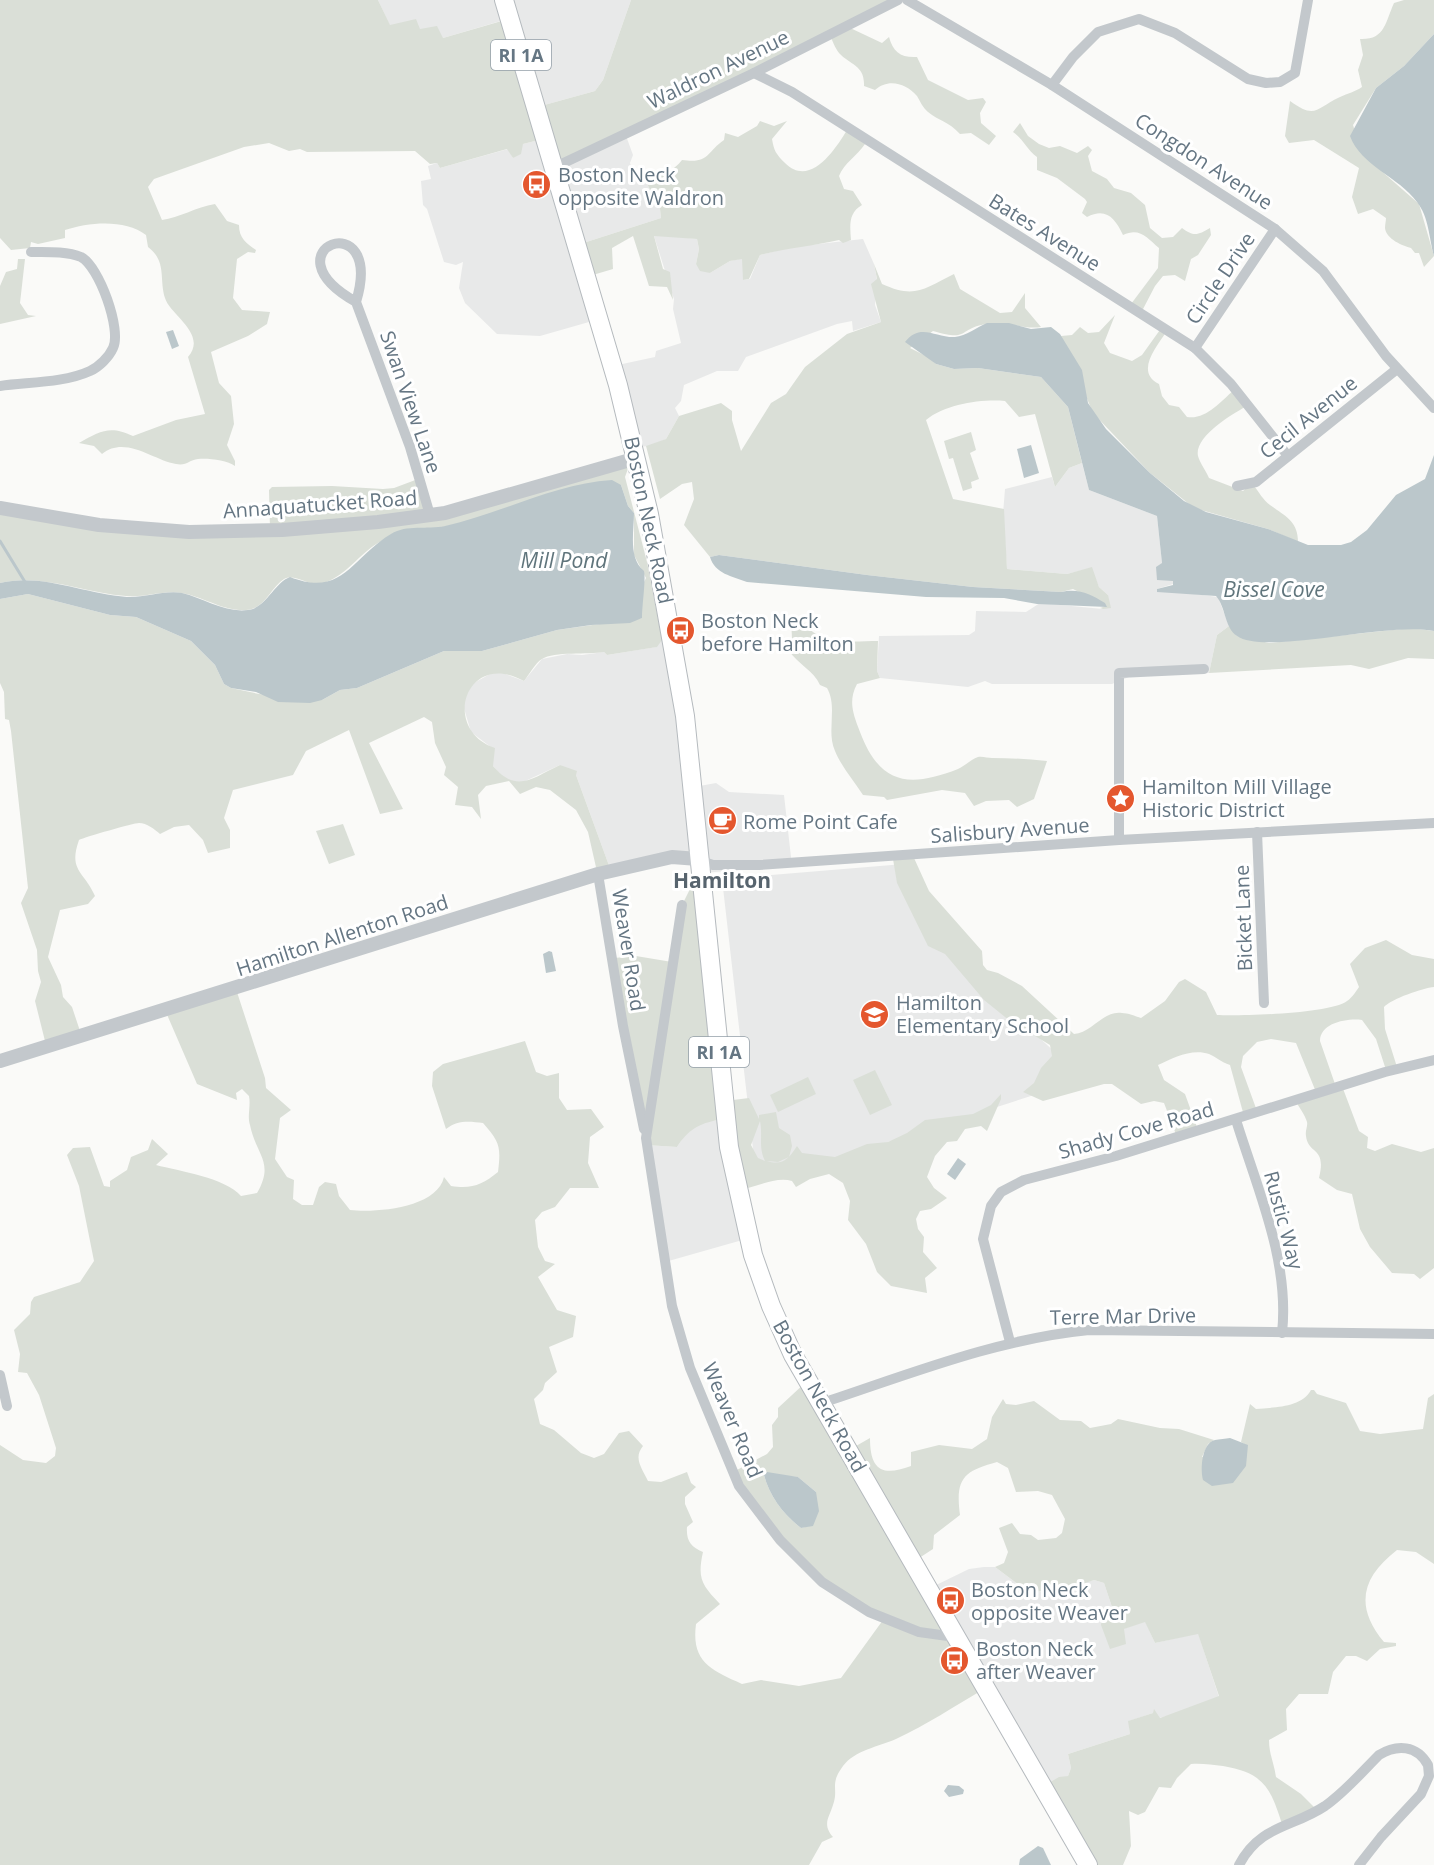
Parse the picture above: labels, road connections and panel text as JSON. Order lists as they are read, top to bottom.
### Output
{
  "streets": {
    "main road": ["RI 1A", "Boston Neck Road"],
    "street": [
      "Waldron Avenue",
      "Congdon Avenue",
      "Bates Avenue",
      "Circle Drive",
      "Swan View Lane",
      "Cecil Avenue",
      "Annaquatucket Road",
      "Salisbury Avenue",
      "Bicket Lane",
      "Hamilton Allenton Road",
      "Weaver Road",
      "Shady Cove Road",
      "Rustic Way",
      "Terre Mar Drive"
    ]
  },
  "crossings": [
    ["Waldron Avenue", "Bates Avenue"],
    ["Waldron Avenue", "Boston Neck Road"],
    ["Congdon Avenue", "Circle Drive"],
    ["Congdon Avenue", "Cecil Avenue"],
    ["Bates Avenue", "Circle Drive"],
    ["Bates Avenue", "Cecil Avenue"],
    ["Swan View Lane", "Annaquatucket Road"],
    ["Annaquatucket Road", "Boston Neck Road"],
    ["Boston Neck Road", "Salisbury Avenue"],
    ["Boston Neck Road", "Hamilton Allenton Road"],
    ["Boston Neck Road", "Weaver Road"],
    ["Boston Neck Road", "Terre Mar Drive"],
    ["Salisbury Avenue", "Bicket Lane"],
    ["Salisbury Avenue", "Hamilton Allenton Road"],
    ["Hamilton Allenton Road", "Weaver Road"],
    ["Shady Cove Road", "Rustic Way"],
    ["Shady Cove Road", "Terre Mar Drive"],
    ["Rustic Way", "Terre Mar Drive"]
  ],
  "districts": ["Hamilton"],
  "water": ["Mill Pond", "Bissel Cove"],
  "places": {
    "bus stop": [
      "Boston Neck opposite Waldron",
      "Boston Neck before Hamilton",
      "Boston Neck opposite Weaver",
      "Boston Neck after Weaver"
    ],
    "place": ["Hamilton Mill Village Historic District"],
    "cafe": ["Rome Point Cafe"],
    "school or university": ["Hamilton Elementary School"]
  }
}
